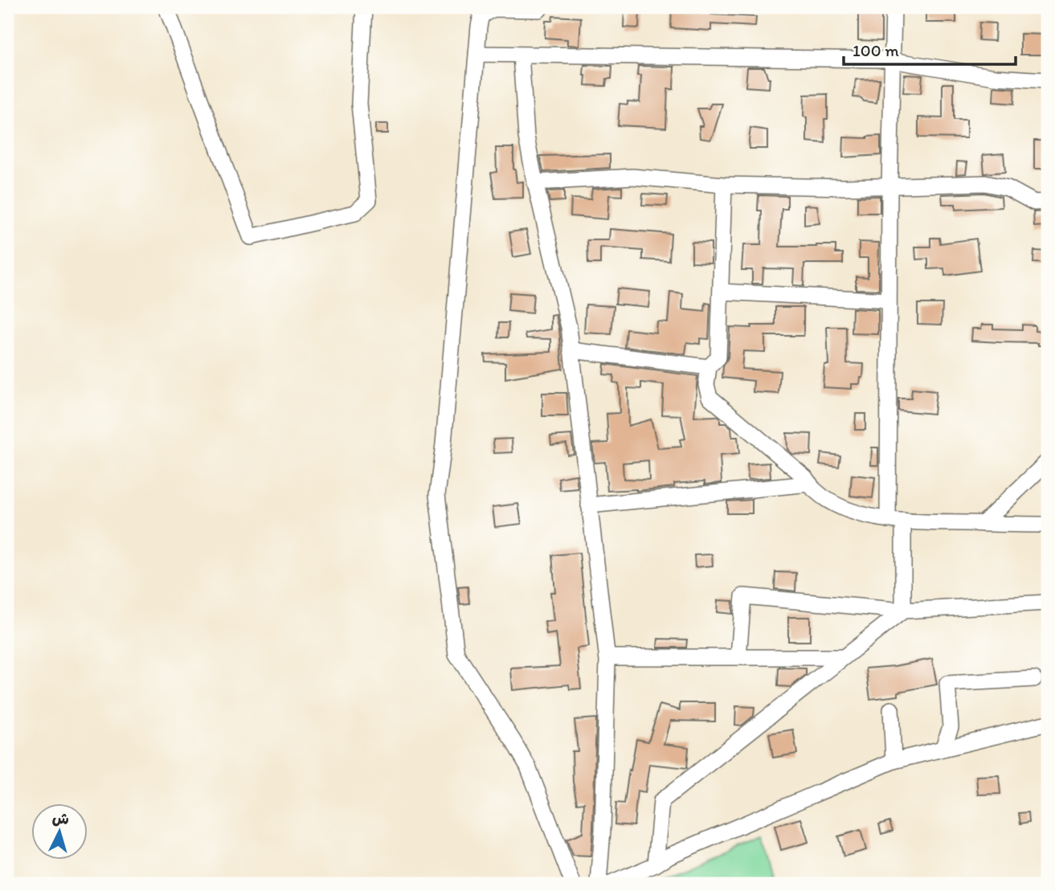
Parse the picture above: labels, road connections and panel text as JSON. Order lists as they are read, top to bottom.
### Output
{
  "scale_bar": "100 m",
  "north": "top"
}
